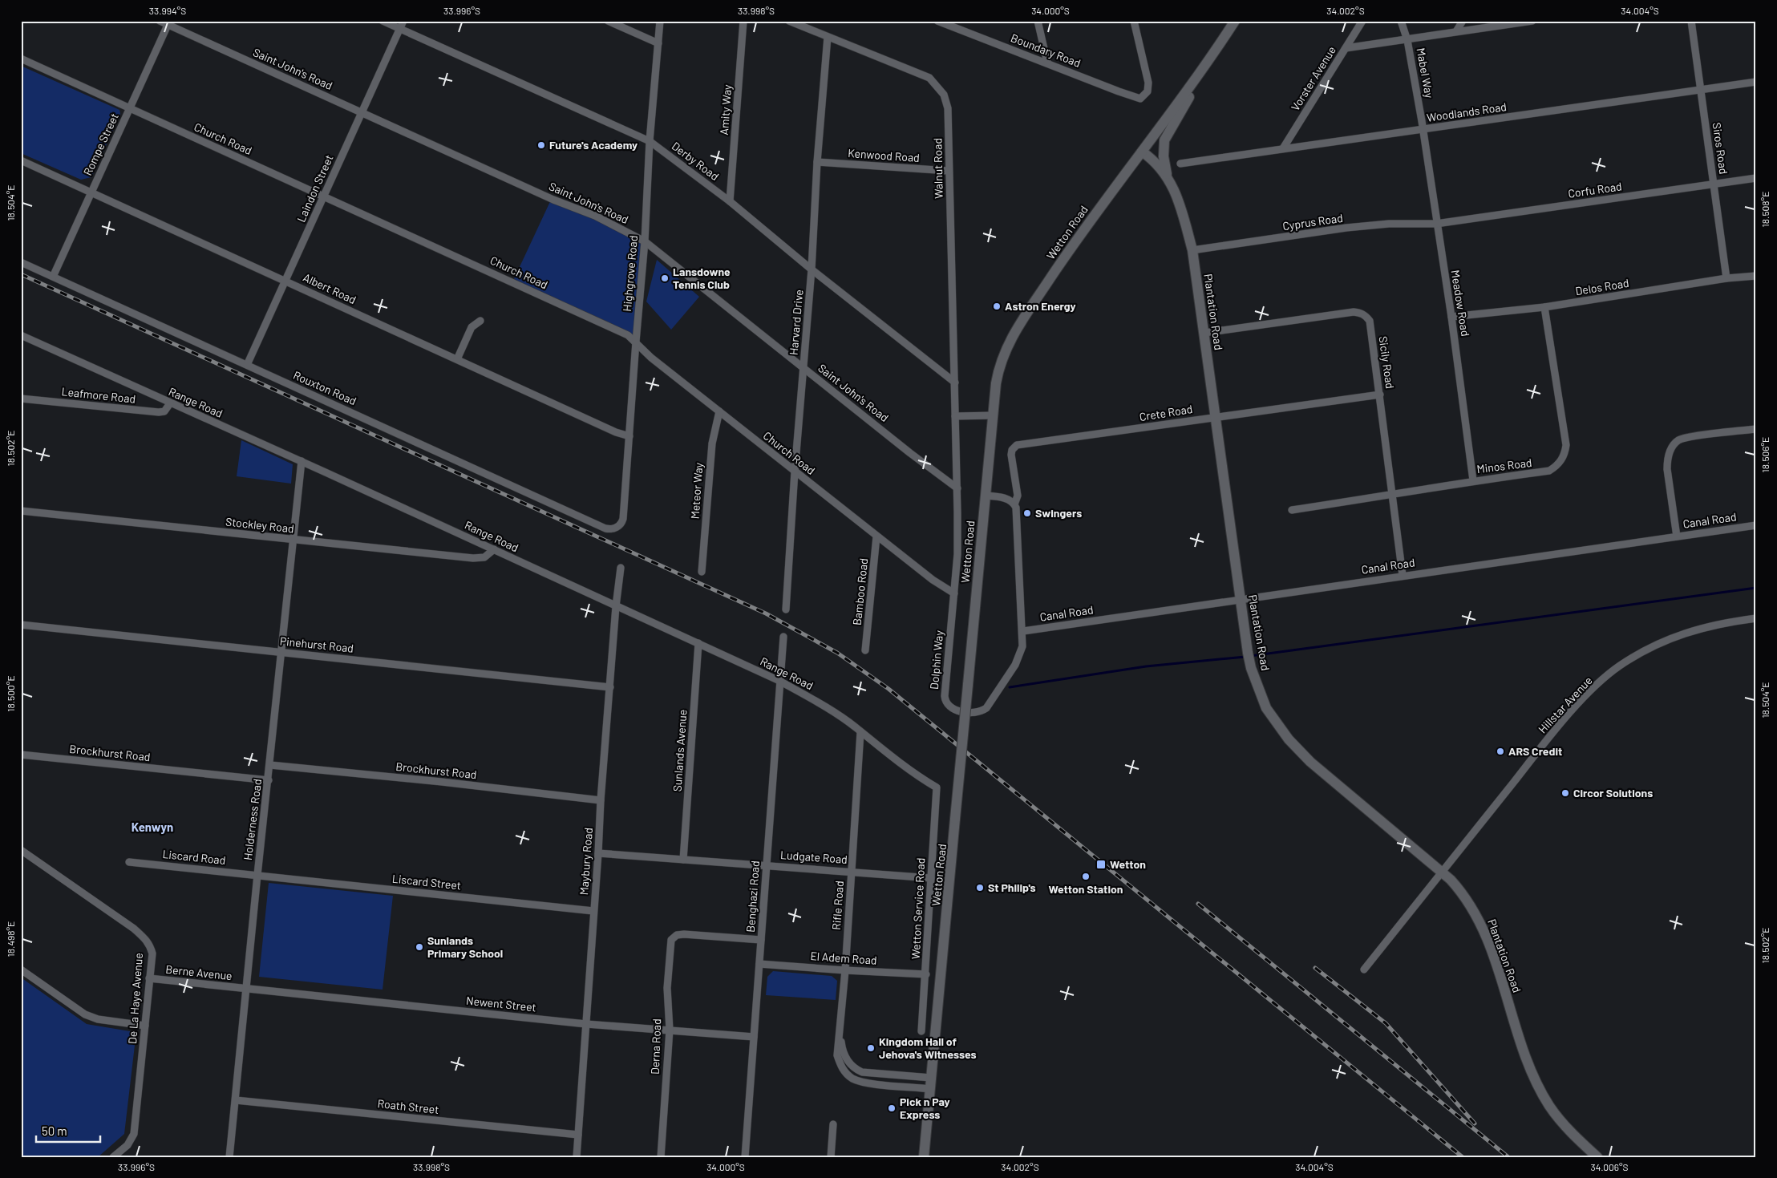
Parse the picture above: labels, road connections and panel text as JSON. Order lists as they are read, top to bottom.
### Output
{
  "streets": {
    "main road": ["Wetton Road", "Plantation Road"],
    "street": [
      "Boundary Road",
      "Saint John's Road",
      "Mabel Way",
      "Vorster Avenue",
      "Amity Way",
      "Woodlands Road",
      "Church Road",
      "Rompe Street",
      "Siros Road",
      "Kenwood Road",
      "Derby Road",
      "Walnut Road",
      "Laindon Street",
      "Corfu Road",
      "Cyprus Road",
      "Highgrove Road",
      "Delos Road",
      "Albert Road",
      "Meadow Road",
      "Harvard Drive",
      "Sicily Road",
      "Rouxton Road",
      "Leafmore Road",
      "Range Road",
      "Crete Road",
      "Minos Road",
      "Meteor Way",
      "Canal Road",
      "Stockley Road",
      "Bamboo Road",
      "Pinehurst Road",
      "Dolphin Way",
      "Hillstar Avenue",
      "Sunlands Avenue",
      "Brockhurst Road",
      "Holderness Road",
      "Liscard Road",
      "Ludgate Road",
      "Maybury Road",
      "Liscard Street",
      "Benghazi Road",
      "Rifle Road",
      "Wetton Service Road",
      "El Adem Road",
      "Berne Avenue",
      "De La Haye Avenue",
      "Newent Street",
      "Derna Road",
      "Roath Street"
    ]
  },
  "crossings": [
    ["Saint John's Road", "Rompe Street"],
    ["Saint John's Road", "Laindon Street"],
    ["Saint John's Road", "Highgrove Road"],
    ["Saint John's Road", "Harvard Drive"],
    ["Saint John's Road", "Dolphin Way"],
    ["Mabel Way", "Woodlands Road"],
    ["Mabel Way", "Meadow Road"],
    ["Vorster Avenue", "Woodlands Road"],
    ["Amity Way", "Derby Road"],
    ["Woodlands Road", "Siros Road"],
    ["Woodlands Road", "Meadow Road"],
    ["Church Road", "Rompe Street"],
    ["Church Road", "Laindon Street"],
    ["Church Road", "Highgrove Road"],
    ["Church Road", "Harvard Drive"],
    ["Church Road", "Meteor Way"],
    ["Church Road", "Bamboo Road"],
    ["Church Road", "Dolphin Way"],
    ["Rompe Street", "Albert Road"],
    ["Rompe Street", "Rouxton Road"],
    ["Siros Road", "Corfu Road"],
    ["Siros Road", "Delos Road"],
    ["Kenwood Road", "Walnut Road"],
    ["Kenwood Road", "Harvard Drive"],
    ["Derby Road", "Walnut Road"],
    ["Derby Road", "Laindon Street"],
    ["Derby Road", "Highgrove Road"],
    ["Derby Road", "Harvard Drive"],
    ["Walnut Road", "Harvard Drive"],
    ["Walnut Road", "Dolphin Way"],
    ["Laindon Street", "Albert Road"],
    ["Laindon Street", "Rouxton Road"],
    ["Corfu Road", "Cyprus Road"],
    ["Corfu Road", "Meadow Road"],
    ["Cyprus Road", "Meadow Road"],
    ["Cyprus Road", "Plantation Road"],
    ["Wetton Road", "Plantation Road"],
    ["Wetton Road", "Rifle Road"],
    ["Highgrove Road", "Albert Road"],
    ["Highgrove Road", "Rouxton Road"],
    ["Delos Road", "Meadow Road"],
    ["Delos Road", "Minos Road"],
    ["Meadow Road", "Minos Road"],
    ["Plantation Road", "Sicily Road"],
    ["Plantation Road", "Crete Road"],
    ["Plantation Road", "Canal Road"],
    ["Plantation Road", "Hillstar Avenue"],
    ["Sicily Road", "Crete Road"],
    ["Sicily Road", "Minos Road"],
    ["Sicily Road", "Canal Road"],
    ["Leafmore Road", "Range Road"],
    ["Range Road", "Stockley Road"],
    ["Range Road", "Sunlands Avenue"],
    ["Range Road", "Holderness Road"],
    ["Range Road", "Maybury Road"],
    ["Range Road", "Benghazi Road"],
    ["Range Road", "Rifle Road"],
    ["Range Road", "Wetton Service Road"],
    ["Crete Road", "Dolphin Way"],
    ["Canal Road", "Dolphin Way"],
    ["Stockley Road", "Holderness Road"],
    ["Pinehurst Road", "Holderness Road"],
    ["Pinehurst Road", "Maybury Road"],
    ["Sunlands Avenue", "Ludgate Road"],
    ["Brockhurst Road", "Holderness Road"],
    ["Brockhurst Road", "Maybury Road"],
    ["Holderness Road", "Liscard Road"],
    ["Holderness Road", "Liscard Street"],
    ["Holderness Road", "Berne Avenue"],
    ["Holderness Road", "Newent Street"],
    ["Holderness Road", "Roath Street"],
    ["Liscard Road", "Liscard Street"],
    ["Ludgate Road", "Maybury Road"],
    ["Ludgate Road", "Benghazi Road"],
    ["Ludgate Road", "Rifle Road"],
    ["Ludgate Road", "Wetton Service Road"],
    ["Maybury Road", "Liscard Street"],
    ["Maybury Road", "Newent Street"],
    ["Maybury Road", "Roath Street"],
    ["Benghazi Road", "El Adem Road"],
    ["Benghazi Road", "Newent Street"],
    ["Benghazi Road", "Derna Road"],
    ["Rifle Road", "El Adem Road"],
    ["Wetton Service Road", "El Adem Road"],
    ["Berne Avenue", "De La Haye Avenue"],
    ["Berne Avenue", "Newent Street"],
    ["Newent Street", "Derna Road"]
  ],
  "districts": ["Kenwyn"],
  "places": {
    "other": [
      "Future's Academy",
      "Lansdowne Tennis Club",
      "Astron Energy",
      "Swingers",
      "ARS Credit",
      "Circor Solutions",
      "Wetton Station",
      "St Philip's",
      "Sunlands Primary School",
      "Kingdom Hall of Jehova's Witnesses",
      "Pick n Pay Express"
    ],
    "transit": ["Wetton"]
  },
  "scale_bar": "50 m",
  "coordinates": [
    "33.994°S",
    "33.996°S",
    "33.998°S",
    "34.000°S",
    "34.002°S",
    "34.004°S",
    "18.504°E",
    "18.508°E",
    "18.502°E",
    "18.506°E",
    "18.500°E",
    "18.498°E",
    "34.006°S"
  ]
}
